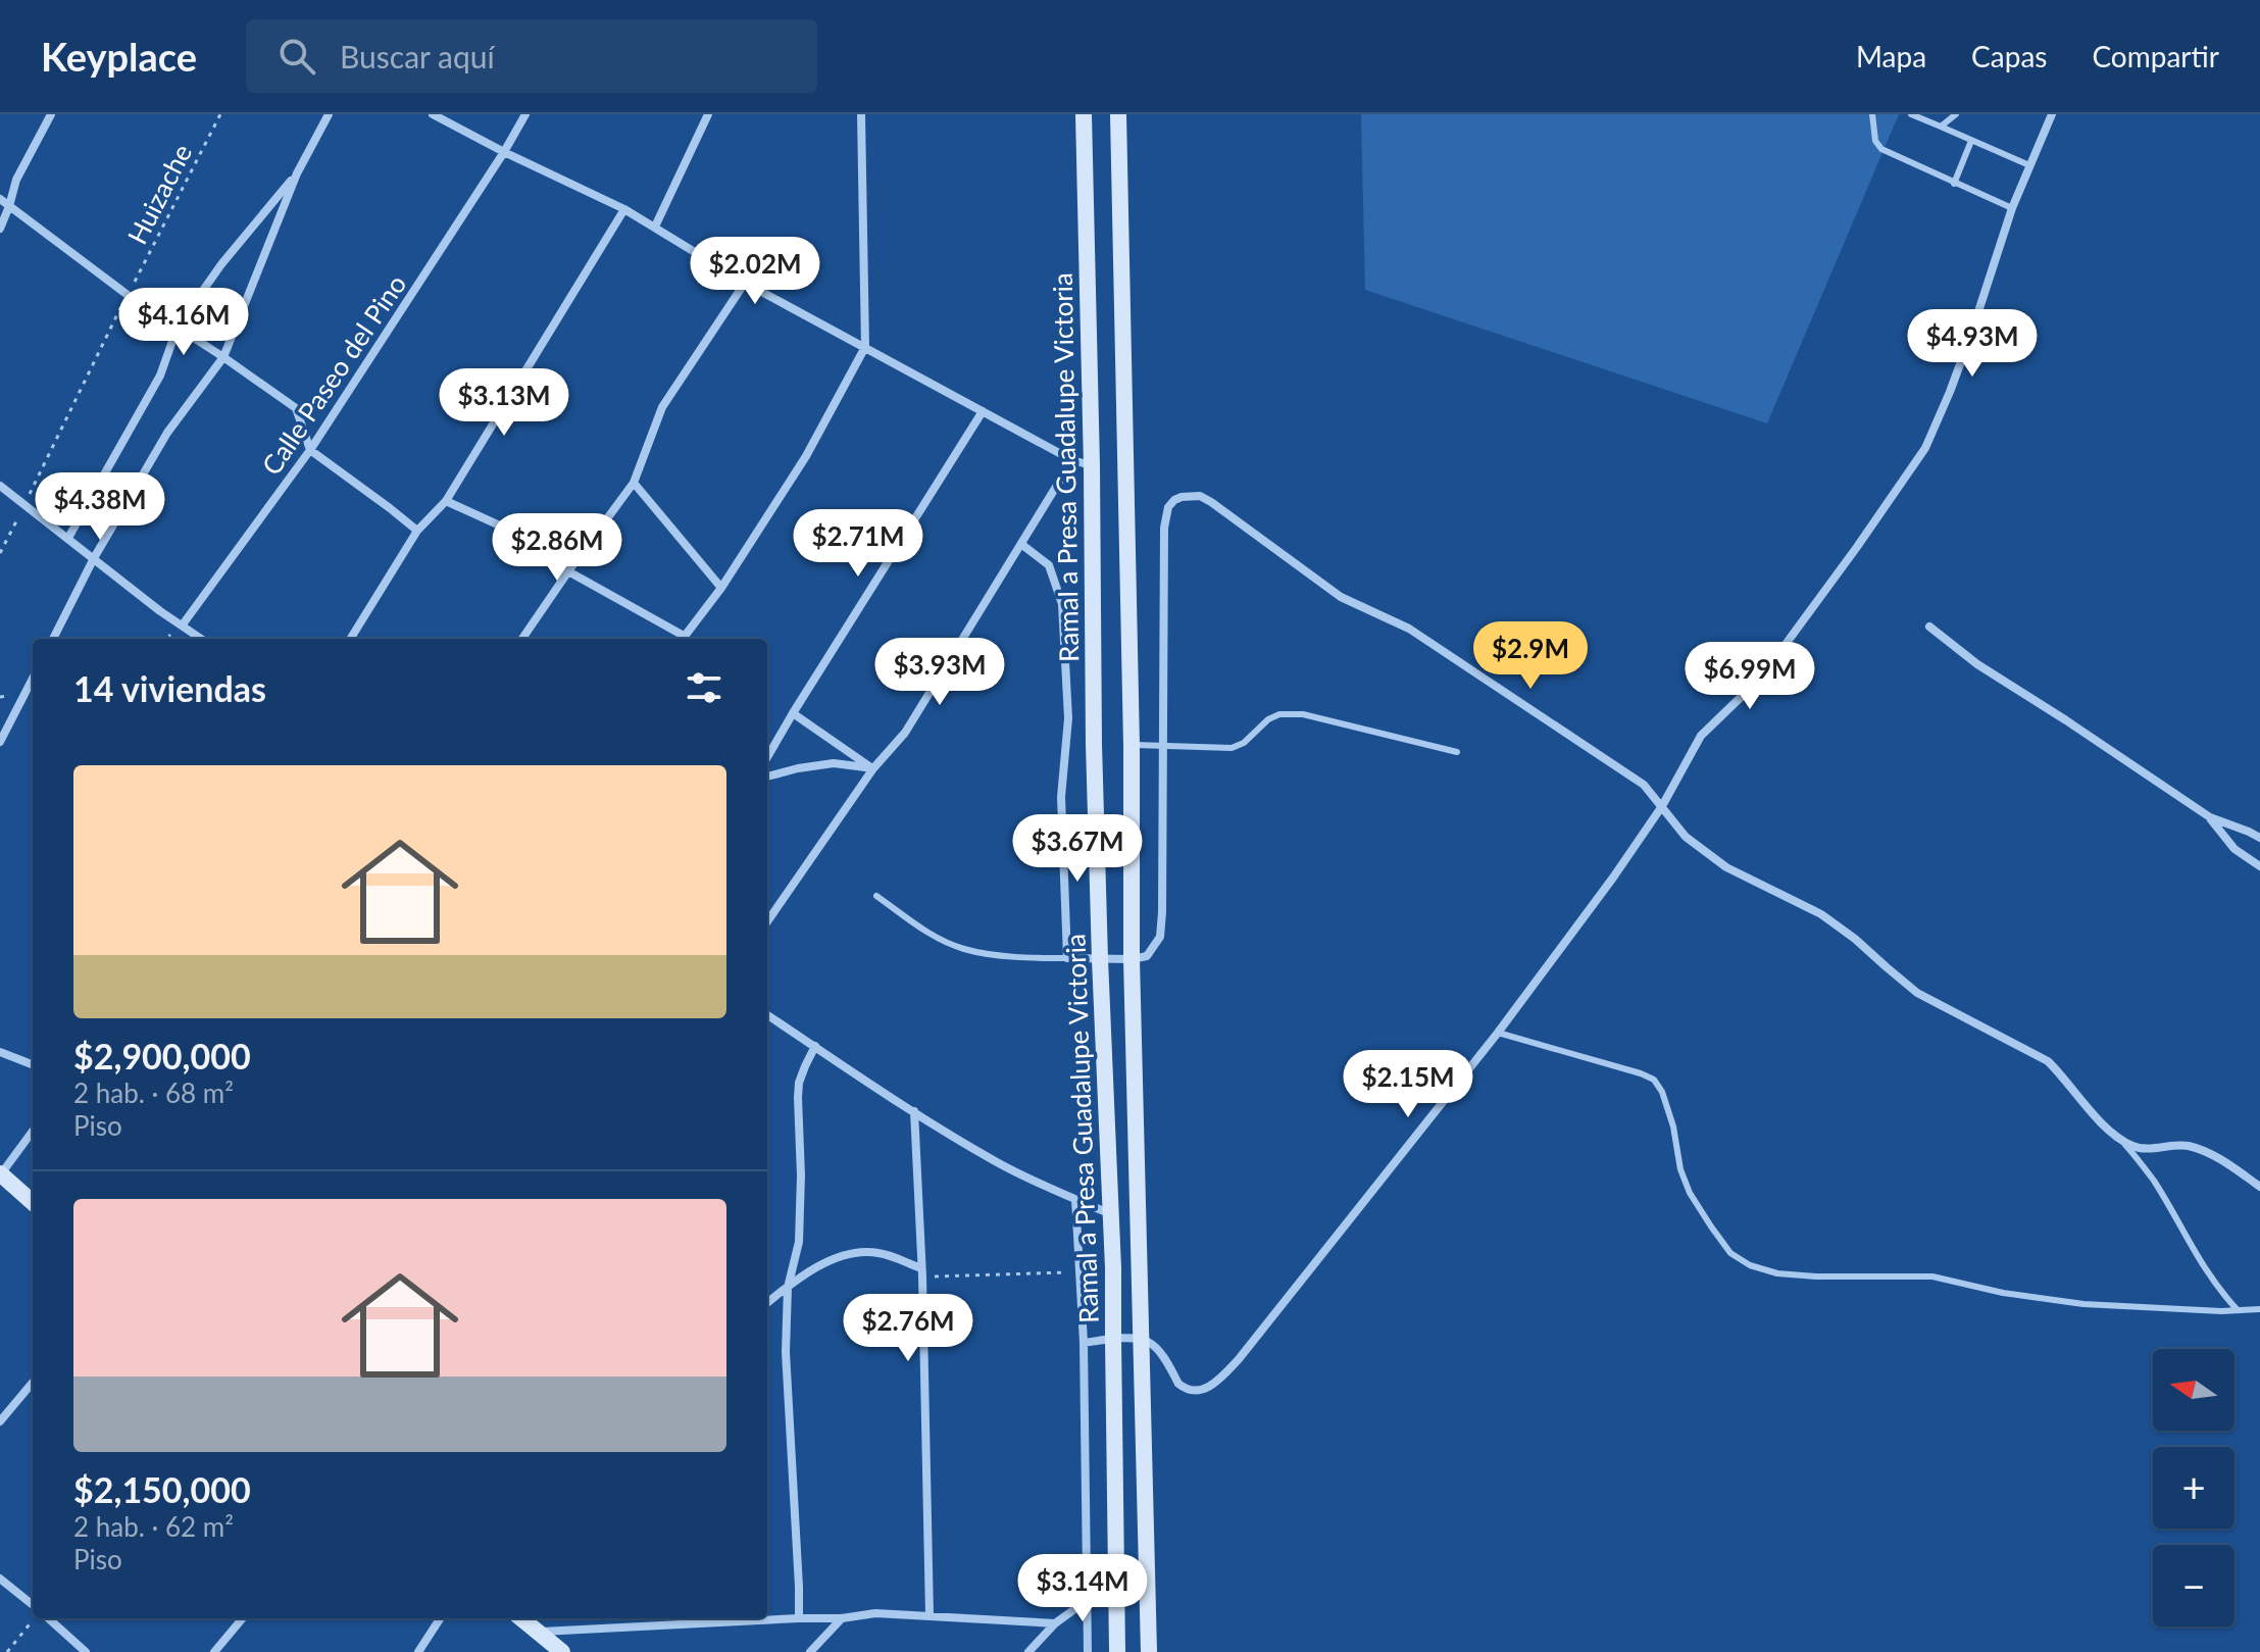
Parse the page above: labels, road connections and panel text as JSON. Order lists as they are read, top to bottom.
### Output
{
  "streets": {
    "main road": ["Ramal a Presa Guadalupe Victoria"],
    "street": ["Calle Paseo del Pino"],
    "path": ["Huizache"]
  },
  "north": "left",
  "page": {
    "header": "Keyplace",
    "search": "Buscar aquí",
    "nav": ["Mapa", "Capas", "Compartir"],
    "price": [
      "$2.02M",
      "$4.16M",
      "$4.93M",
      "$3.13M",
      "$4.38M",
      "$2.71M",
      "$2.86M",
      "$2.9M",
      "$3.93M",
      "$6.99M",
      "$3.67M",
      "$2.15M",
      "$2.76M",
      "$3.14M"
    ],
    "heading": "14 viviendas",
    "list": [
      {
        "name": "$2,900,000",
        "note": "2 hab. · 68 m² · Piso"
      },
      {
        "name": "$2,150,000",
        "note": "2 hab. · 62 m² · Piso"
      }
    ],
    "map_buttons": ["+", "−"]
  }
}
